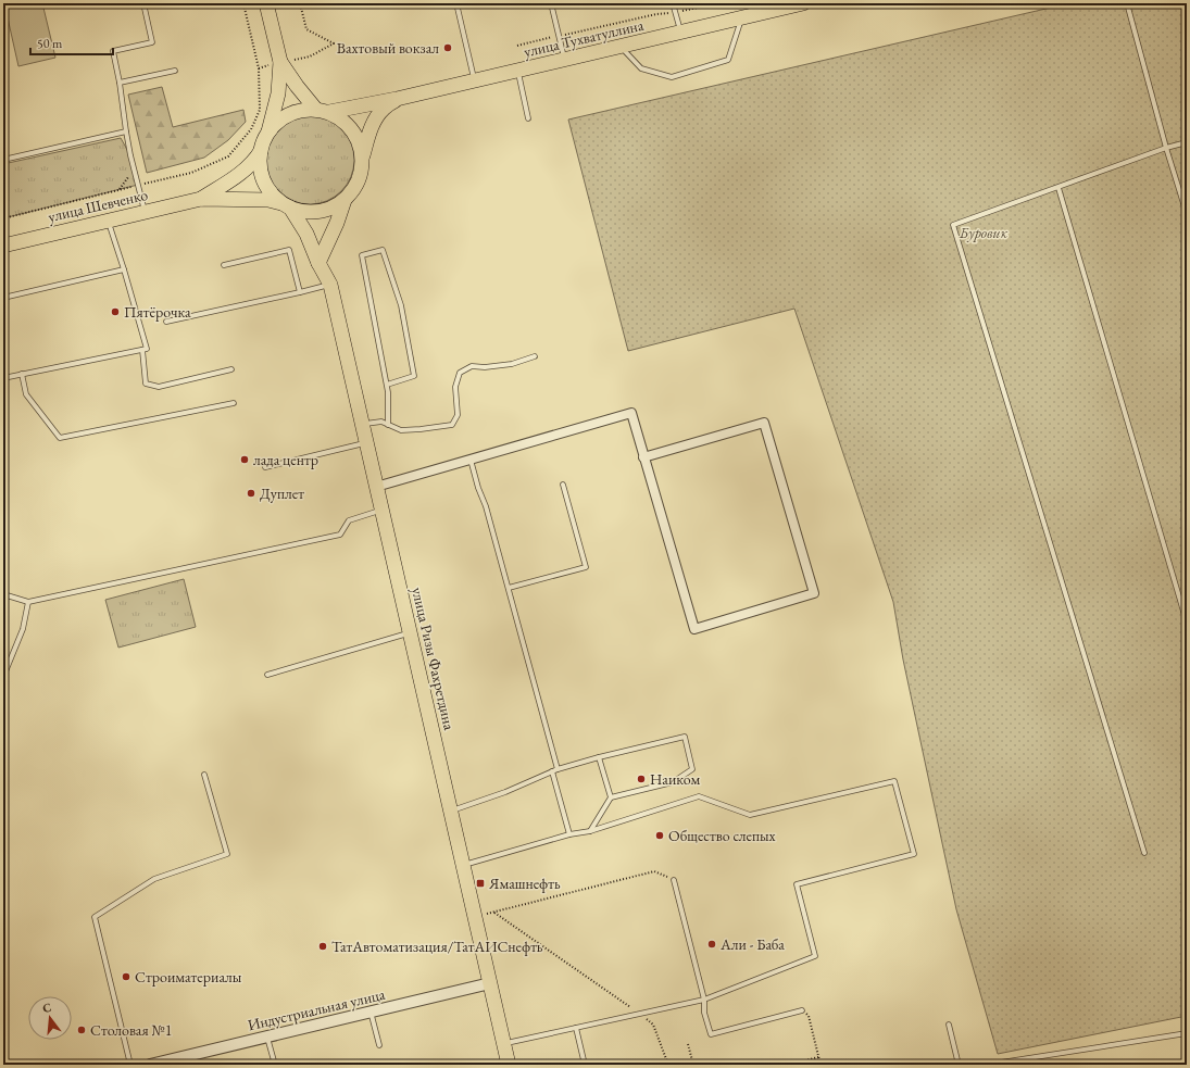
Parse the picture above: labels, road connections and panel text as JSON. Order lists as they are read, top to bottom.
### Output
{
  "streets": {
    "main road": ["улица Тухватуллина", "улица Шевченко", "улица Ризы Фахретдина"],
    "street": ["Индустриальная улица"]
  },
  "crossings": [
    ["улица Тухватуллина", "улица Ризы Фахретдина"],
    ["улица Ризы Фахретдина", "Индустриальная улица"]
  ],
  "parks": ["Буровик"],
  "places": {
    "other": [
      "Вахтовый вокзал",
      "Пятёрочка",
      "лада центр",
      "Дуплет",
      "Наиком",
      "Общество слепых",
      "Али - Баба",
      "ТатАвтоматизация/ТатАИСнефть",
      "Строиматериалы",
      "Столовая №1"
    ],
    "transit": ["Ямашнефть"]
  },
  "scale_bar": "50 m",
  "north": "top"
}
